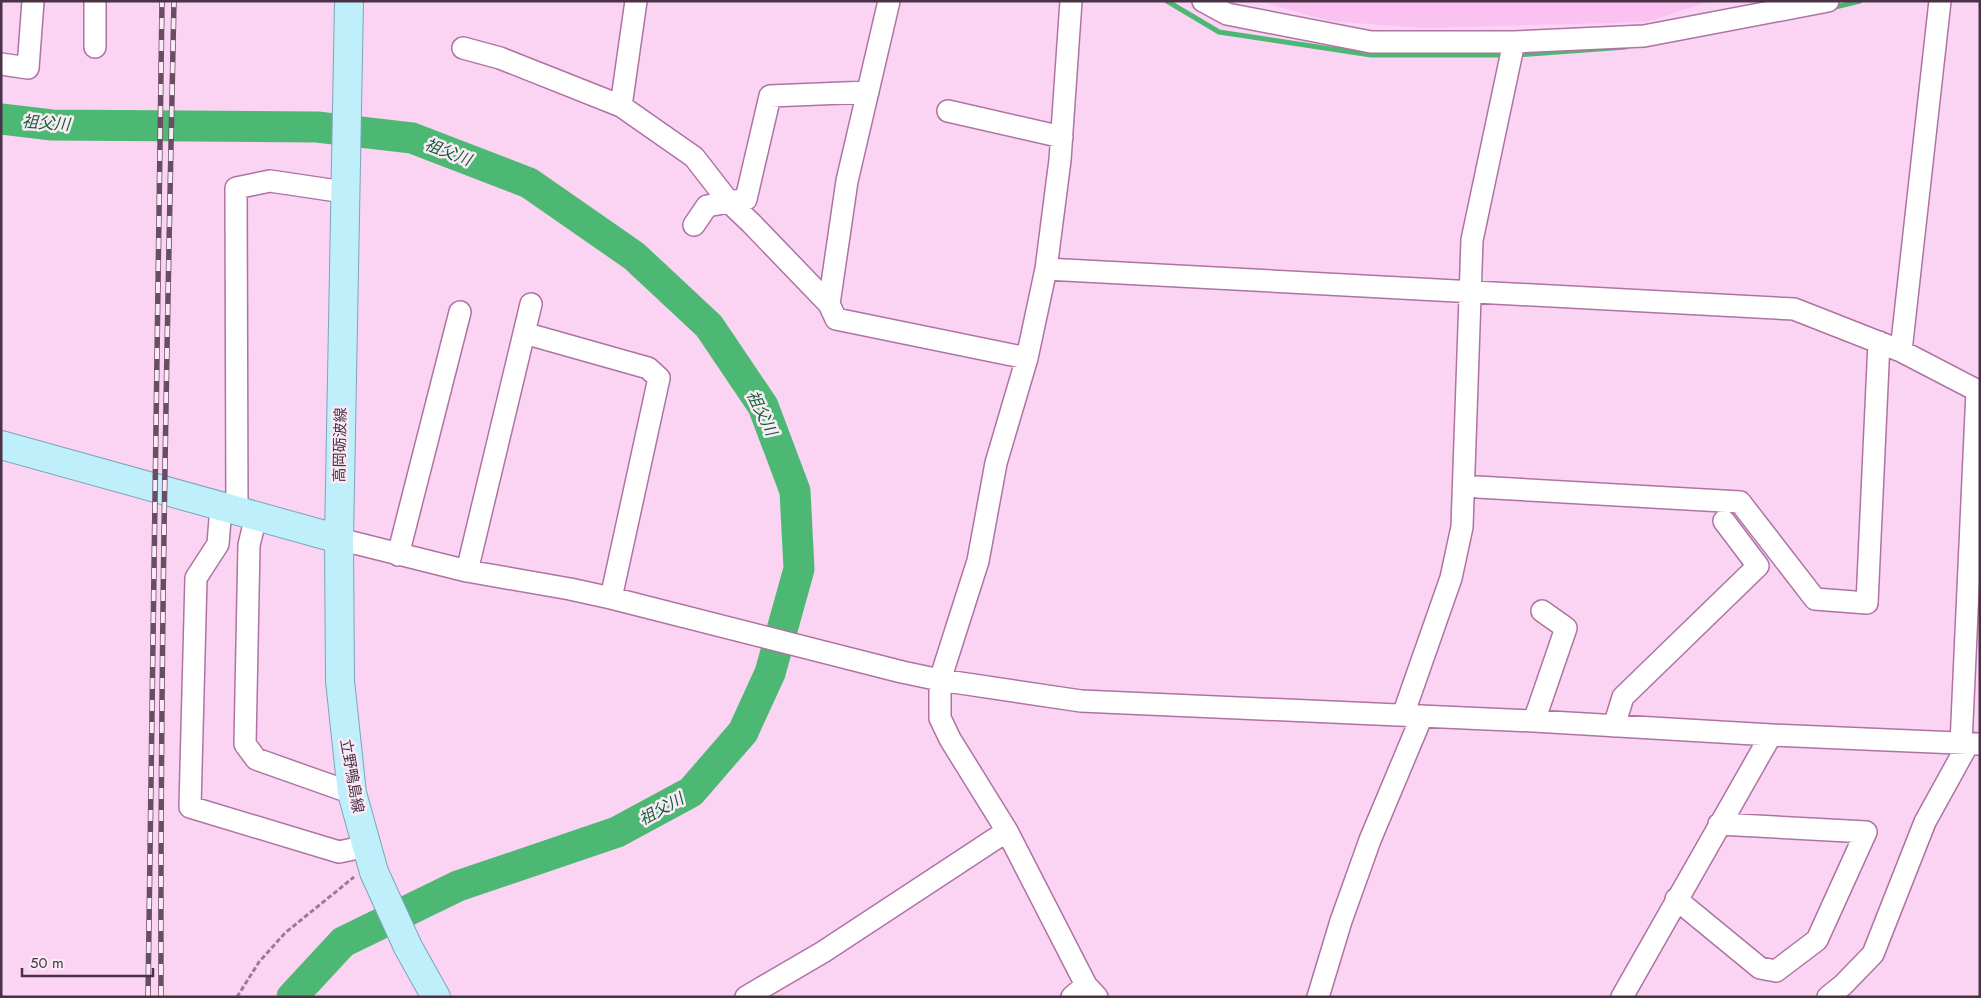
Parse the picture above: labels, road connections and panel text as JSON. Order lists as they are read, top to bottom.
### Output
{
  "streets": {
    "main road": ["高岡砺波線", "立野鴨島線"]
  },
  "crossings": [
    ["高岡砺波線", "立野鴨島線"]
  ],
  "water": ["祖父川"],
  "scale_bar": "50 m"
}
